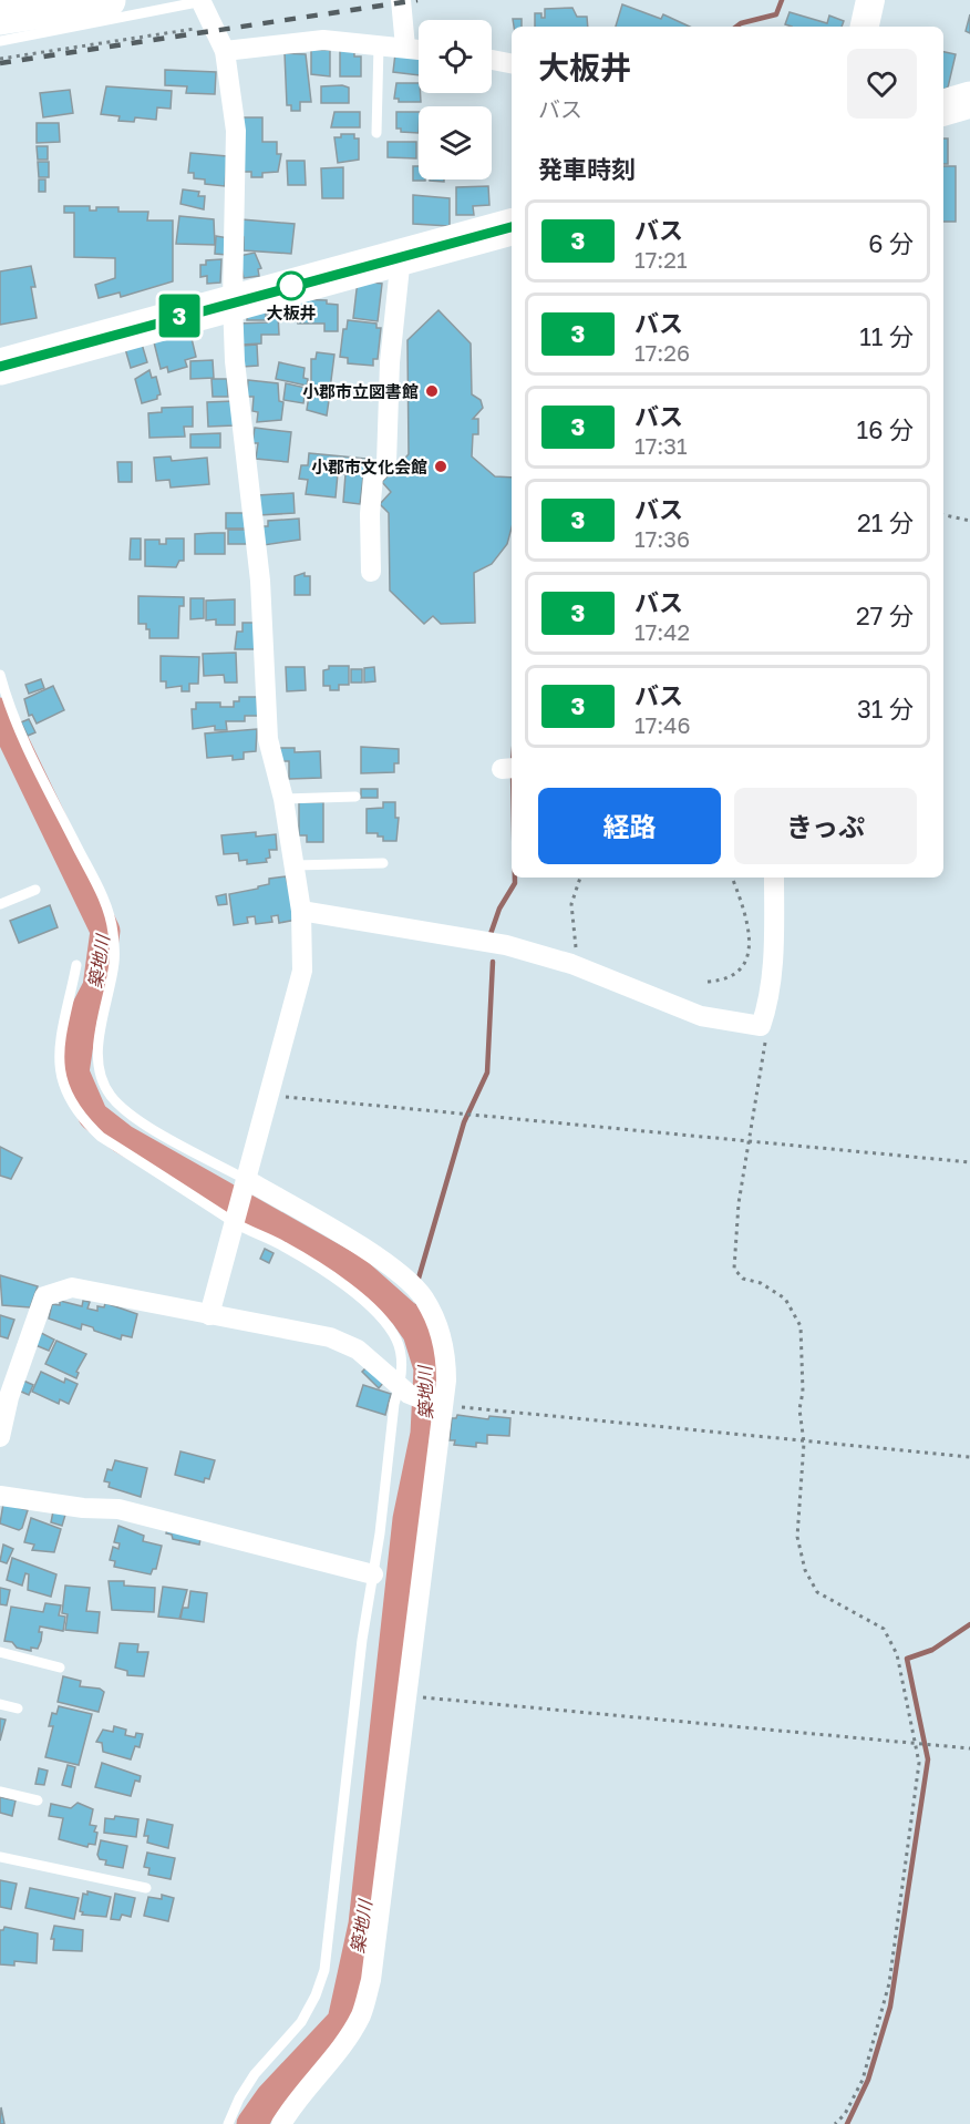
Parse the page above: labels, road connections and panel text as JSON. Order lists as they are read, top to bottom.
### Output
{
  "water": ["築地川"],
  "places": ["大板井", "小郡市立図書館", "小郡市文化会館"],
  "lines": ["bus line 3"],
  "page": {
    "on_map": "3",
    "heading": [
      ["大板井", "バス"],
      "発車時刻"
    ],
    "list": [
      {
        "mark": "3",
        "name": "バス",
        "note": "17:21",
        "value": "6 分"
      },
      {
        "mark": "3",
        "name": "バス",
        "note": "17:26",
        "value": "11 分"
      },
      {
        "mark": "3",
        "name": "バス",
        "note": "17:31",
        "value": "16 分"
      },
      {
        "mark": "3",
        "name": "バス",
        "note": "17:36",
        "value": "21 分"
      },
      {
        "mark": "3",
        "name": "バス",
        "note": "17:42",
        "value": "27 分"
      },
      {
        "mark": "3",
        "name": "バス",
        "note": "17:46",
        "value": "31 分"
      }
    ],
    "buttons": ["経路", "きっぷ"]
  }
}
